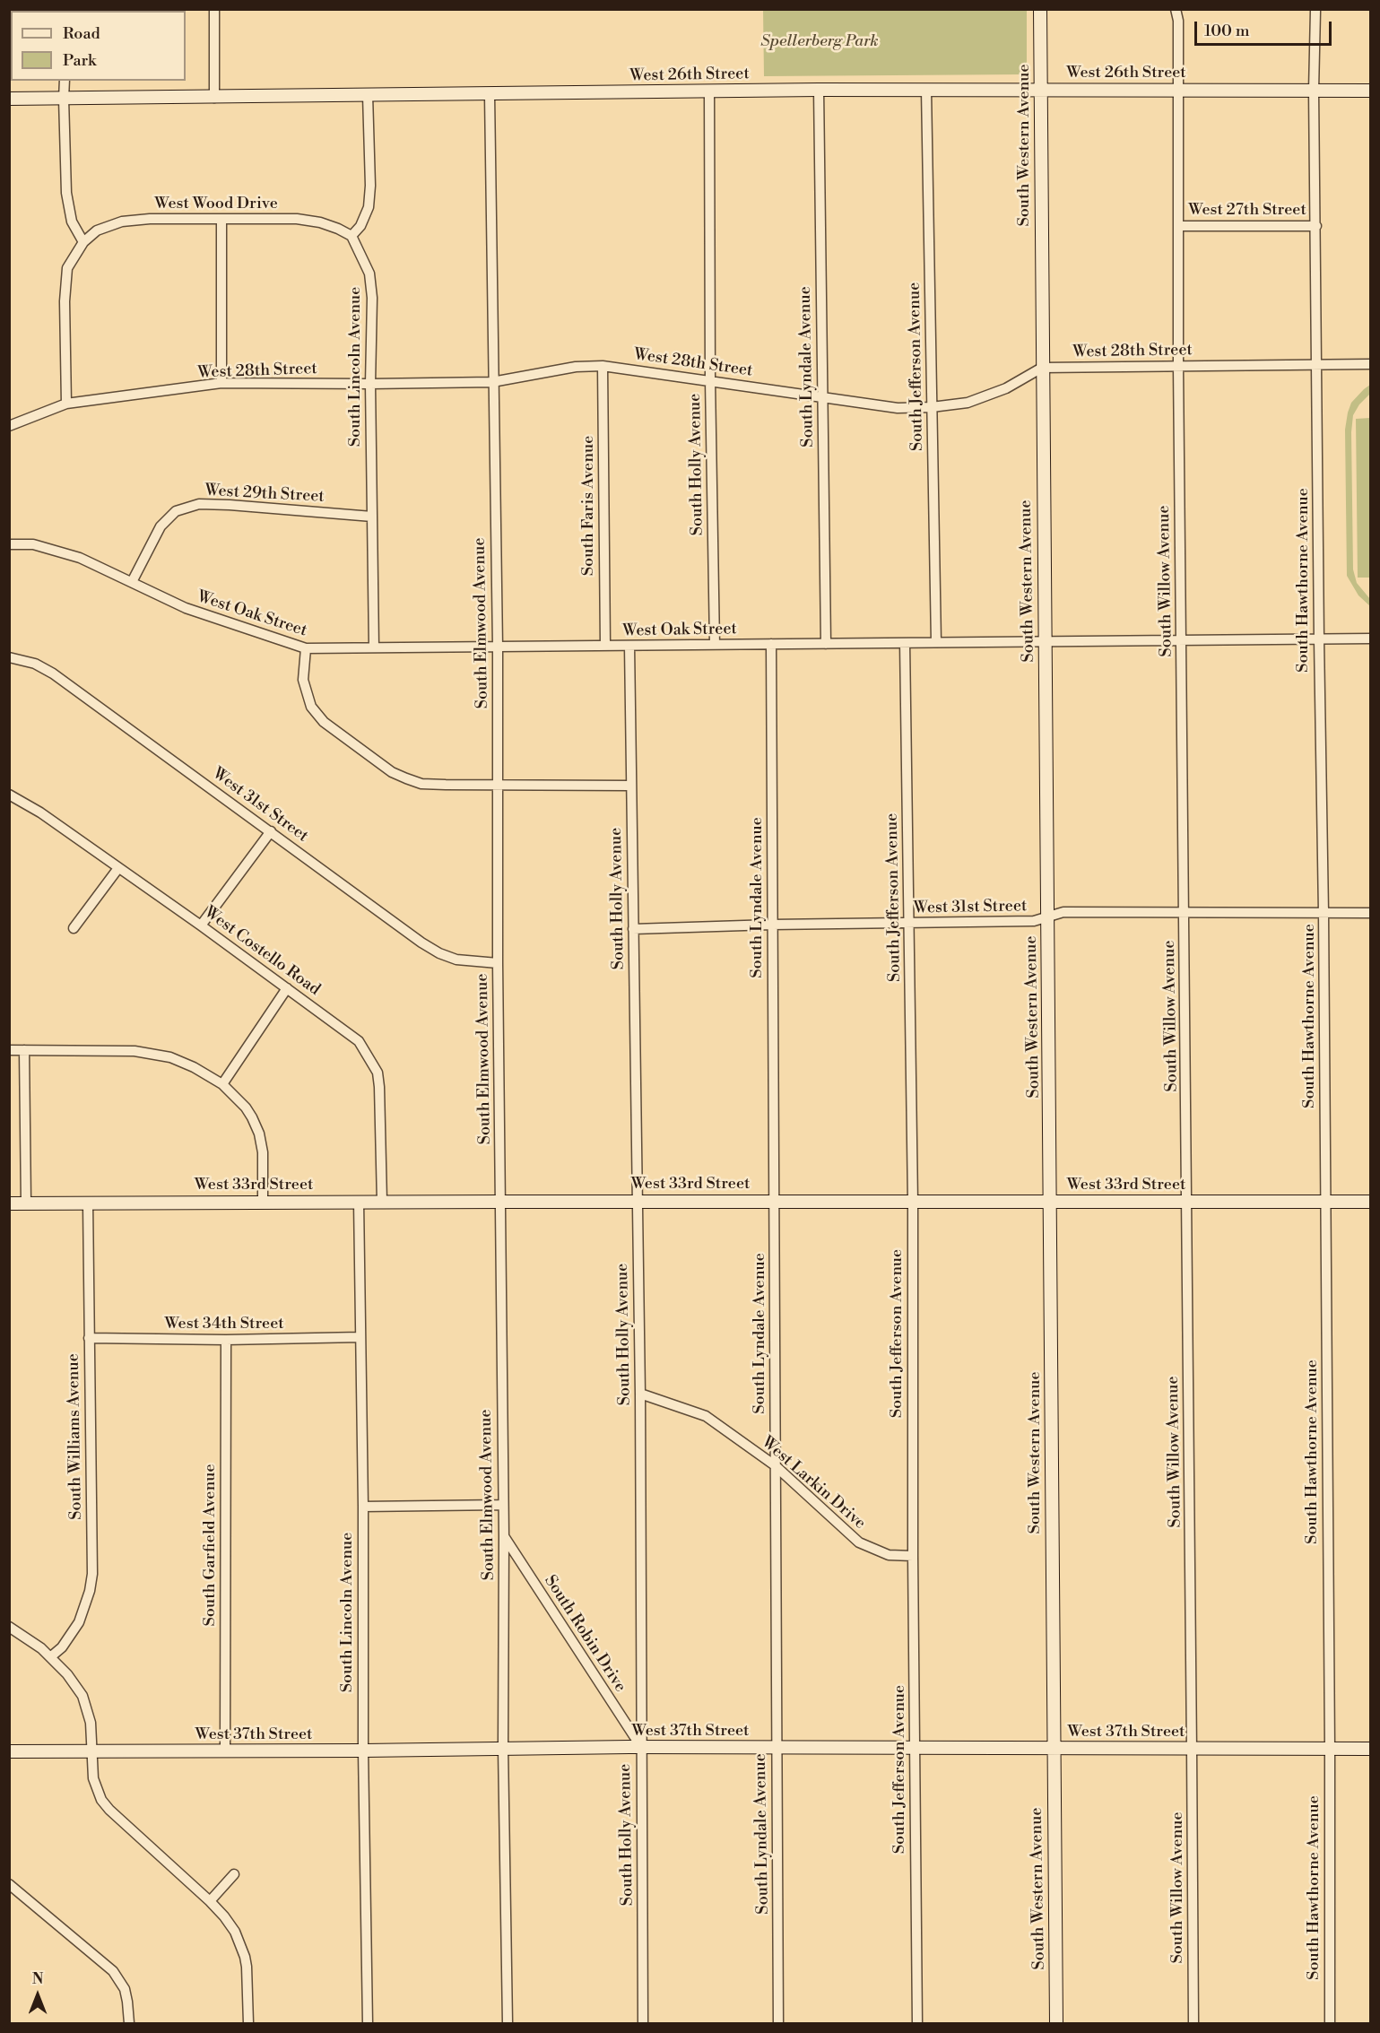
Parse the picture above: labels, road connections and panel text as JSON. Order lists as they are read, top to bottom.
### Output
{
  "streets": {
    "street": [
      "West 26th Street",
      "South Western Avenue",
      "West Wood Drive",
      "West 27th Street",
      "West 28th Street",
      "South Lincoln Avenue",
      "South Lyndale Avenue",
      "South Jefferson Avenue",
      "South Holly Avenue",
      "West 29th Street",
      "South Faris Avenue",
      "South Hawthorne Avenue",
      "South Willow Avenue",
      "West Oak Street",
      "South Elmwood Avenue",
      "West 31st Street",
      "West Costello Road",
      "West 33rd Street",
      "West 34th Street",
      "South Williams Avenue",
      "West Larkin Drive",
      "South Garfield Avenue",
      "South Robin Drive",
      "West 37th Street"
    ]
  },
  "crossings": [
    ["West 26th Street", "South Western Avenue"],
    ["West 26th Street", "South Lyndale Avenue"],
    ["West 26th Street", "South Jefferson Avenue"],
    ["West 26th Street", "South Holly Avenue"],
    ["West 26th Street", "South Hawthorne Avenue"],
    ["West 26th Street", "South Willow Avenue"],
    ["West 26th Street", "South Elmwood Avenue"],
    ["South Western Avenue", "West 28th Street"],
    ["South Western Avenue", "West Oak Street"],
    ["South Western Avenue", "West 31st Street"],
    ["South Western Avenue", "West 33rd Street"],
    ["South Western Avenue", "West 37th Street"],
    ["West Wood Drive", "South Lincoln Avenue"],
    ["West 27th Street", "South Hawthorne Avenue"],
    ["West 27th Street", "South Willow Avenue"],
    ["West 28th Street", "South Lincoln Avenue"],
    ["West 28th Street", "South Lyndale Avenue"],
    ["West 28th Street", "South Jefferson Avenue"],
    ["West 28th Street", "South Holly Avenue"],
    ["West 28th Street", "South Faris Avenue"],
    ["West 28th Street", "South Hawthorne Avenue"],
    ["West 28th Street", "South Willow Avenue"],
    ["West 28th Street", "South Elmwood Avenue"],
    ["South Lincoln Avenue", "West 29th Street"],
    ["South Lincoln Avenue", "West Oak Street"],
    ["South Lincoln Avenue", "West 33rd Street"],
    ["South Lincoln Avenue", "West 34th Street"],
    ["South Lincoln Avenue", "West 37th Street"],
    ["South Lyndale Avenue", "West Oak Street"],
    ["South Lyndale Avenue", "West 31st Street"],
    ["South Lyndale Avenue", "West 33rd Street"],
    ["South Lyndale Avenue", "West Larkin Drive"],
    ["South Lyndale Avenue", "West 37th Street"],
    ["South Jefferson Avenue", "West Oak Street"],
    ["South Jefferson Avenue", "West 31st Street"],
    ["South Jefferson Avenue", "West 33rd Street"],
    ["South Jefferson Avenue", "West Larkin Drive"],
    ["South Jefferson Avenue", "West 37th Street"],
    ["South Holly Avenue", "West Oak Street"],
    ["South Holly Avenue", "West 31st Street"],
    ["South Holly Avenue", "West 33rd Street"],
    ["South Holly Avenue", "West Larkin Drive"],
    ["South Holly Avenue", "South Robin Drive"],
    ["South Holly Avenue", "West 37th Street"],
    ["West 29th Street", "West Oak Street"],
    ["South Faris Avenue", "West Oak Street"],
    ["South Hawthorne Avenue", "West Oak Street"],
    ["South Hawthorne Avenue", "West 31st Street"],
    ["South Hawthorne Avenue", "West 33rd Street"],
    ["South Hawthorne Avenue", "West 37th Street"],
    ["South Willow Avenue", "West Oak Street"],
    ["South Willow Avenue", "West 31st Street"],
    ["South Willow Avenue", "West 33rd Street"],
    ["South Willow Avenue", "West 37th Street"],
    ["West Oak Street", "South Elmwood Avenue"],
    ["South Elmwood Avenue", "West 31st Street"],
    ["South Elmwood Avenue", "West 33rd Street"],
    ["South Elmwood Avenue", "South Robin Drive"],
    ["South Elmwood Avenue", "West 37th Street"],
    ["West Costello Road", "West 33rd Street"],
    ["West 33rd Street", "South Williams Avenue"],
    ["West 34th Street", "South Williams Avenue"],
    ["West 34th Street", "South Garfield Avenue"],
    ["South Garfield Avenue", "West 37th Street"],
    ["South Robin Drive", "West 37th Street"]
  ],
  "parks": ["Spellerberg Park"],
  "legend": ["Road", "Park"],
  "scale_bar": "100 m",
  "north": "top"
}
